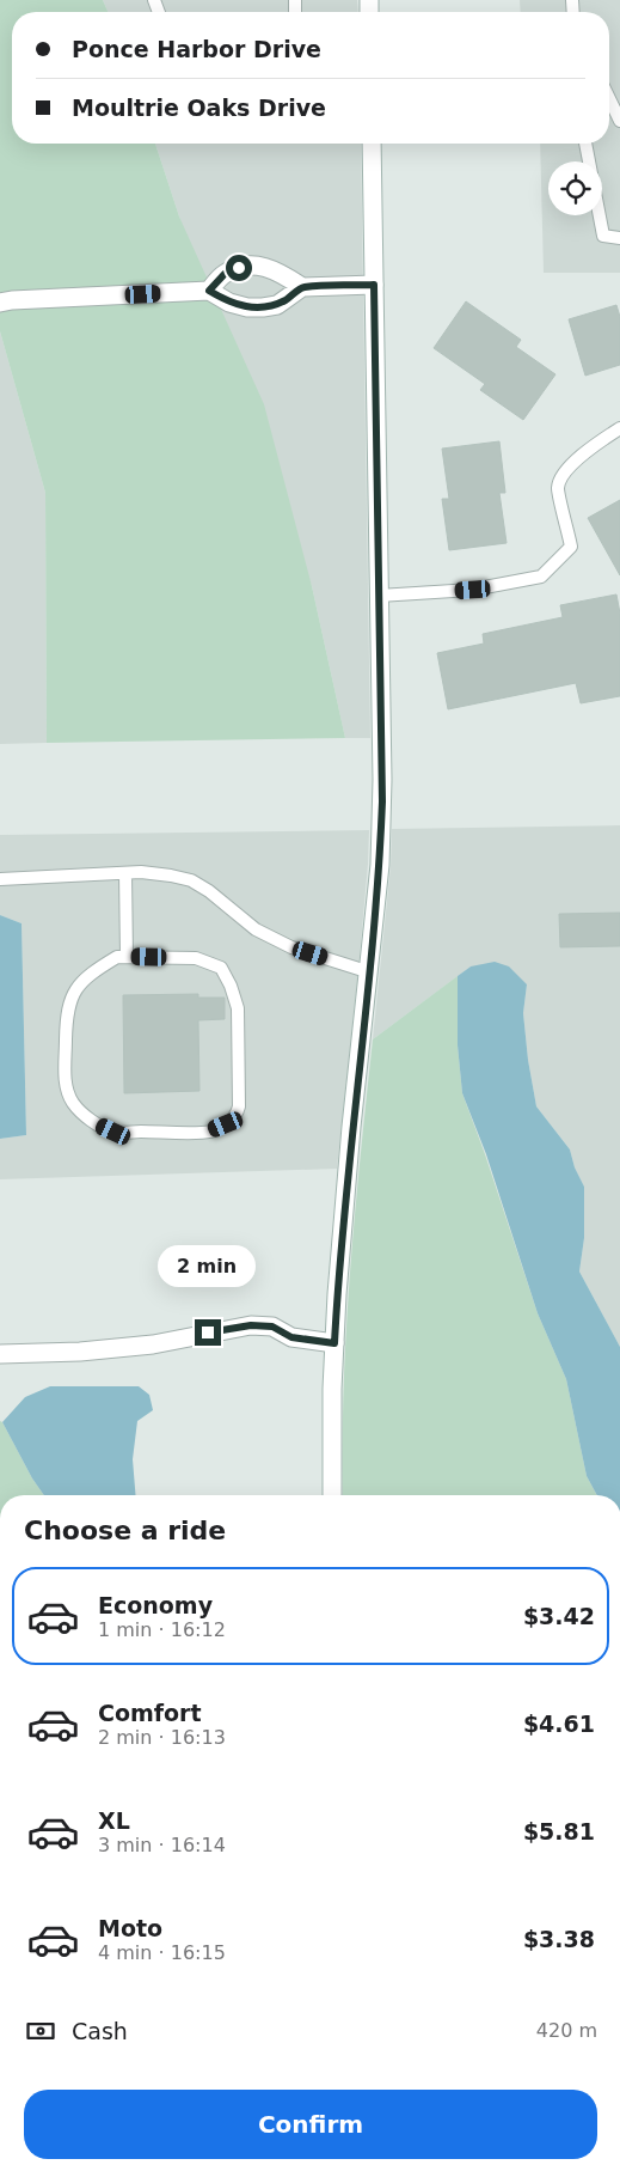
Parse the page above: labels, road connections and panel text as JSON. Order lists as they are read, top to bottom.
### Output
{
  "page": {
    "banner": ["Ponce Harbor Drive", "Moultrie Oaks Drive"],
    "bubble": "2 min",
    "heading": "Choose a ride",
    "list": [
      {
        "name": "Economy",
        "note": "1 min · 16:12",
        "value": "$3.42"
      },
      {
        "name": "Comfort",
        "note": "2 min · 16:13",
        "value": "$4.61"
      },
      {
        "name": "XL",
        "note": "3 min · 16:14",
        "value": "$5.81"
      },
      {
        "name": "Moto",
        "note": "4 min · 16:15",
        "value": "$3.38"
      }
    ],
    "pay": ["Cash", "420 m"],
    "buttons": "Confirm"
  }
}
